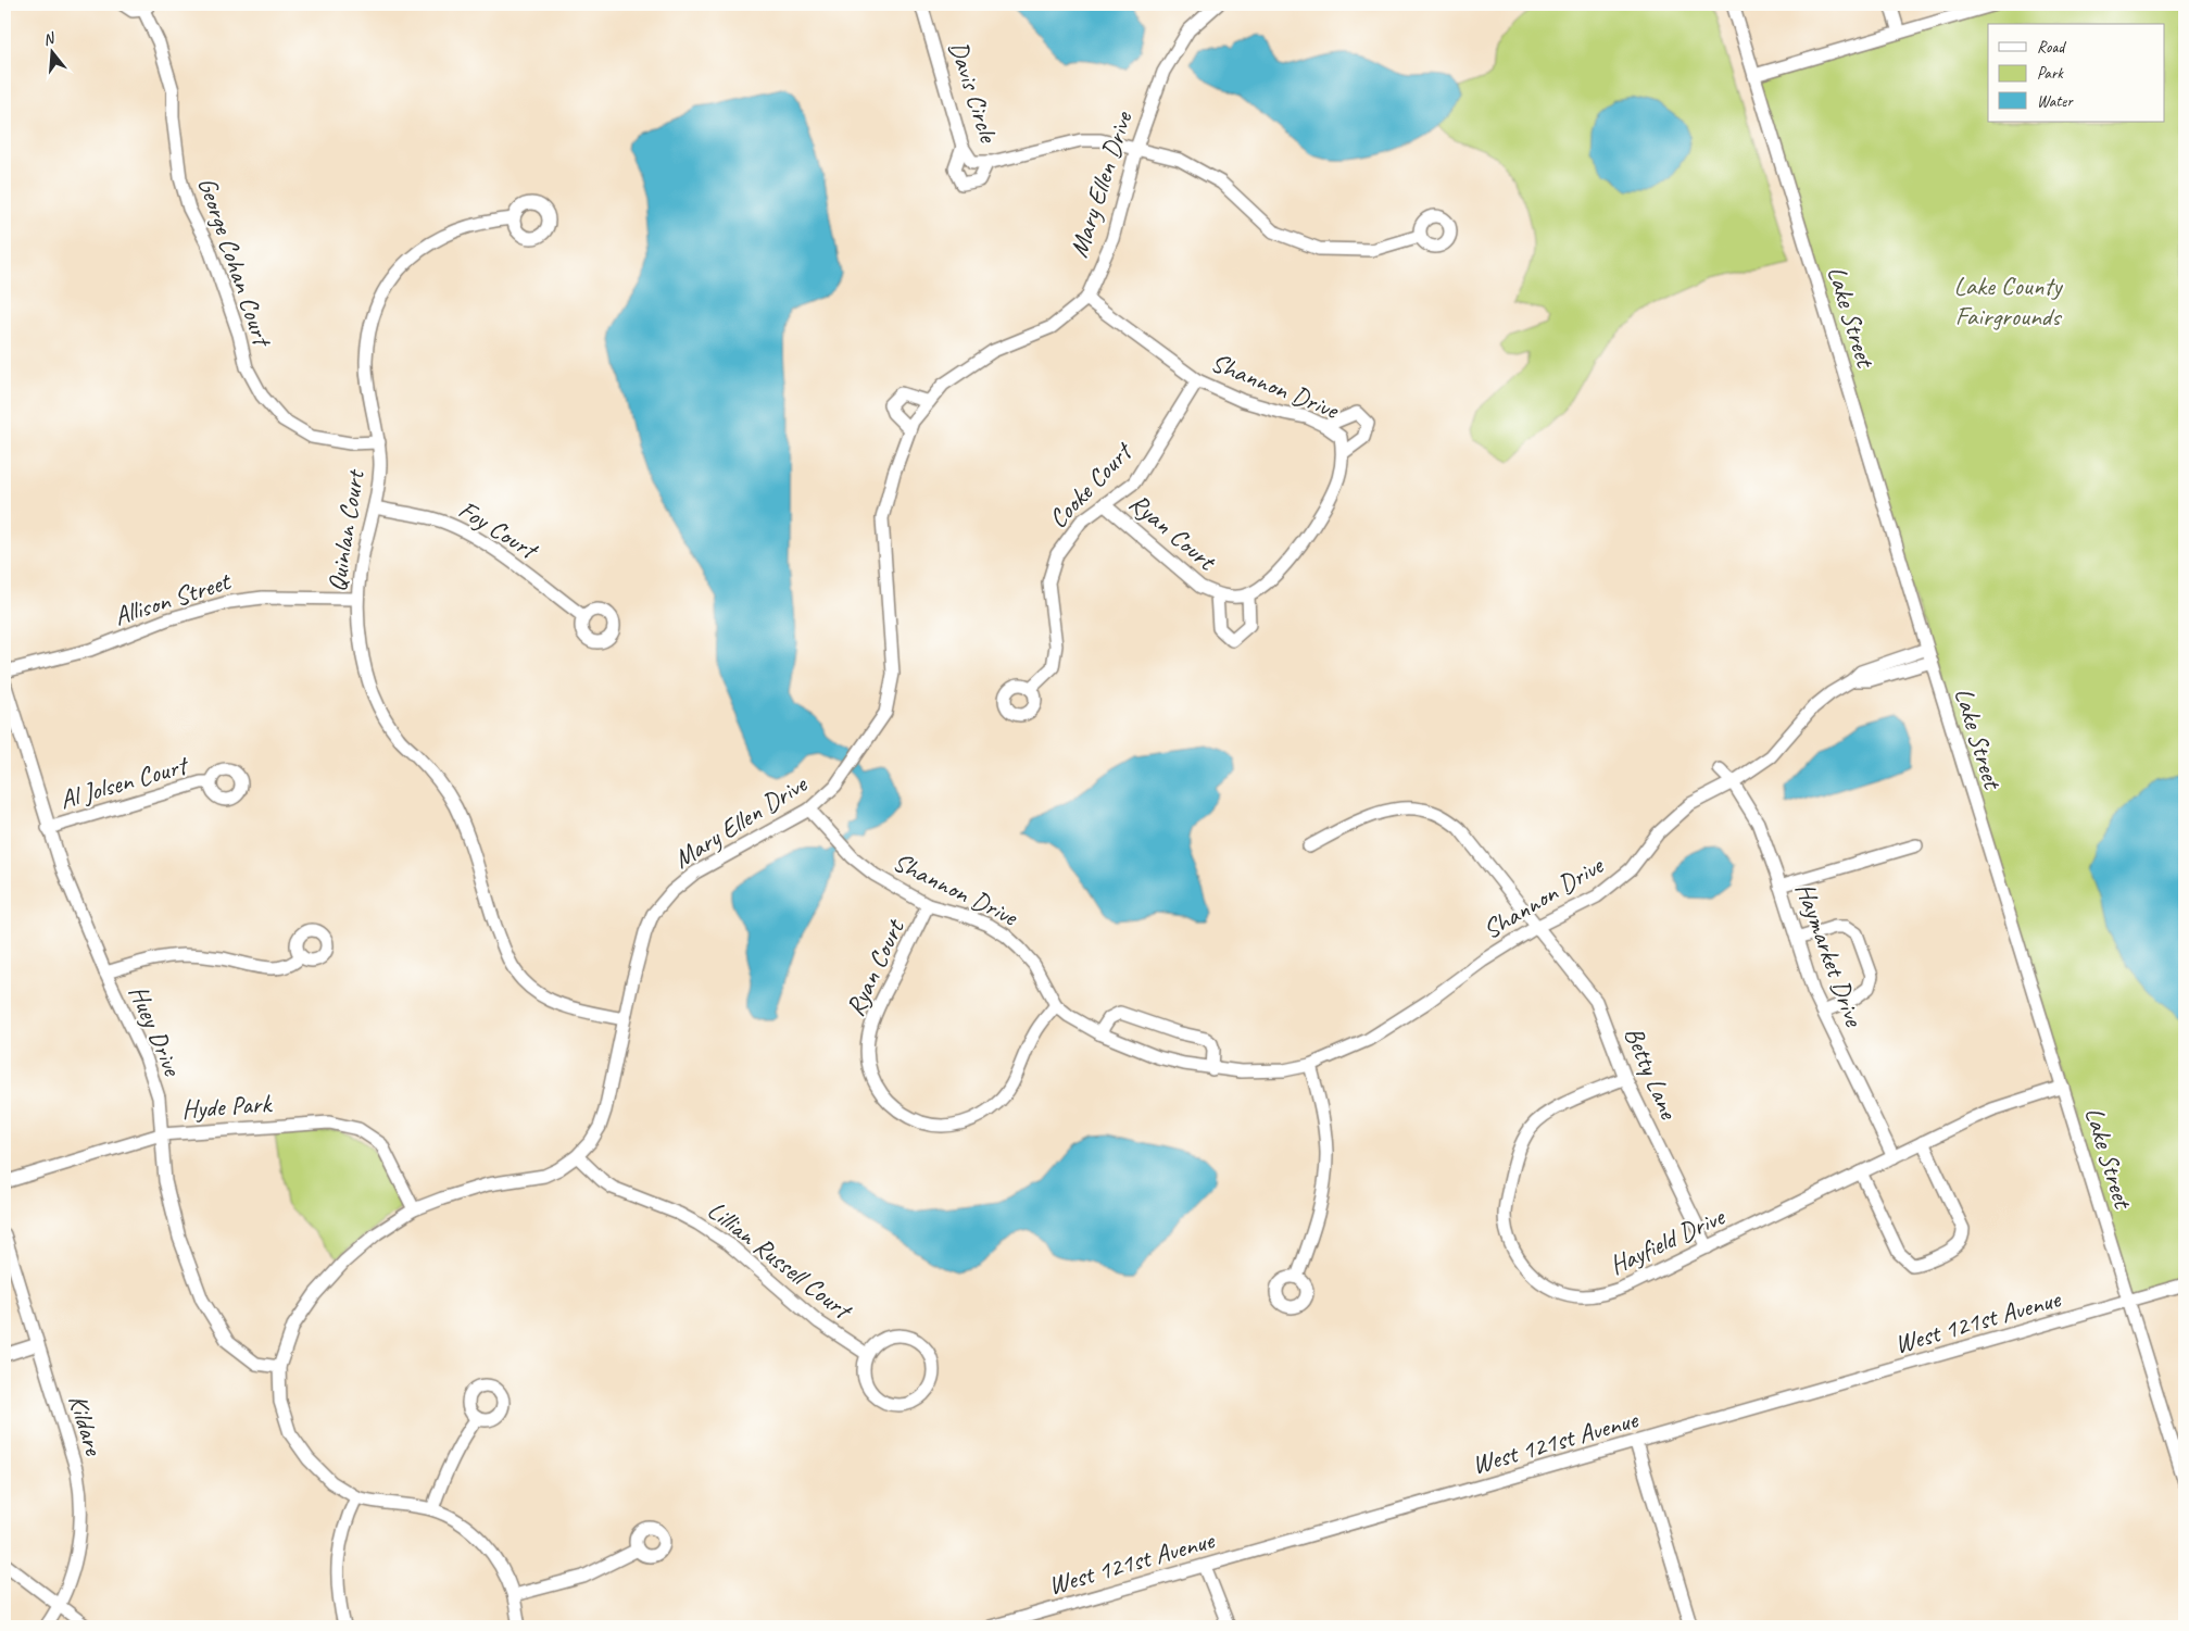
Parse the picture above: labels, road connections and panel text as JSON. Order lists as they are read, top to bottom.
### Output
{
  "streets": {
    "street": [
      "Davis Circle",
      "Mary Ellen Drive",
      "George Cohan Court",
      "Lake Street",
      "Shannon Drive",
      "Cooke Court",
      "Foy Court",
      "Quinlan Court",
      "Ryan Court",
      "Allison Street",
      "Al Jolsen Court",
      "Haymarket Drive",
      "Huey Drive",
      "Betty Lane",
      "Hyde Park",
      "Hayfield Drive",
      "Lillian Russell Court",
      "West 121st Avenue",
      "Kildare"
    ]
  },
  "crossings": [
    ["Mary Ellen Drive", "Shannon Drive"],
    ["Mary Ellen Drive", "Quinlan Court"],
    ["Mary Ellen Drive", "Huey Drive"],
    ["Mary Ellen Drive", "Hyde Park"],
    ["Mary Ellen Drive", "Lillian Russell Court"],
    ["George Cohan Court", "Quinlan Court"],
    ["Lake Street", "Shannon Drive"],
    ["Lake Street", "Hayfield Drive"],
    ["Lake Street", "West 121st Avenue"],
    ["Shannon Drive", "Cooke Court"],
    ["Shannon Drive", "Ryan Court"],
    ["Shannon Drive", "Haymarket Drive"],
    ["Shannon Drive", "Betty Lane"],
    ["Cooke Court", "Ryan Court"],
    ["Foy Court", "Quinlan Court"],
    ["Quinlan Court", "Allison Street"],
    ["Al Jolsen Court", "Huey Drive"],
    ["Haymarket Drive", "Hayfield Drive"],
    ["Huey Drive", "Hyde Park"],
    ["Betty Lane", "Hayfield Drive"]
  ],
  "parks": ["Lake County Fairgrounds"],
  "legend": ["Road", "Park", "Water"],
  "north": "top"
}
